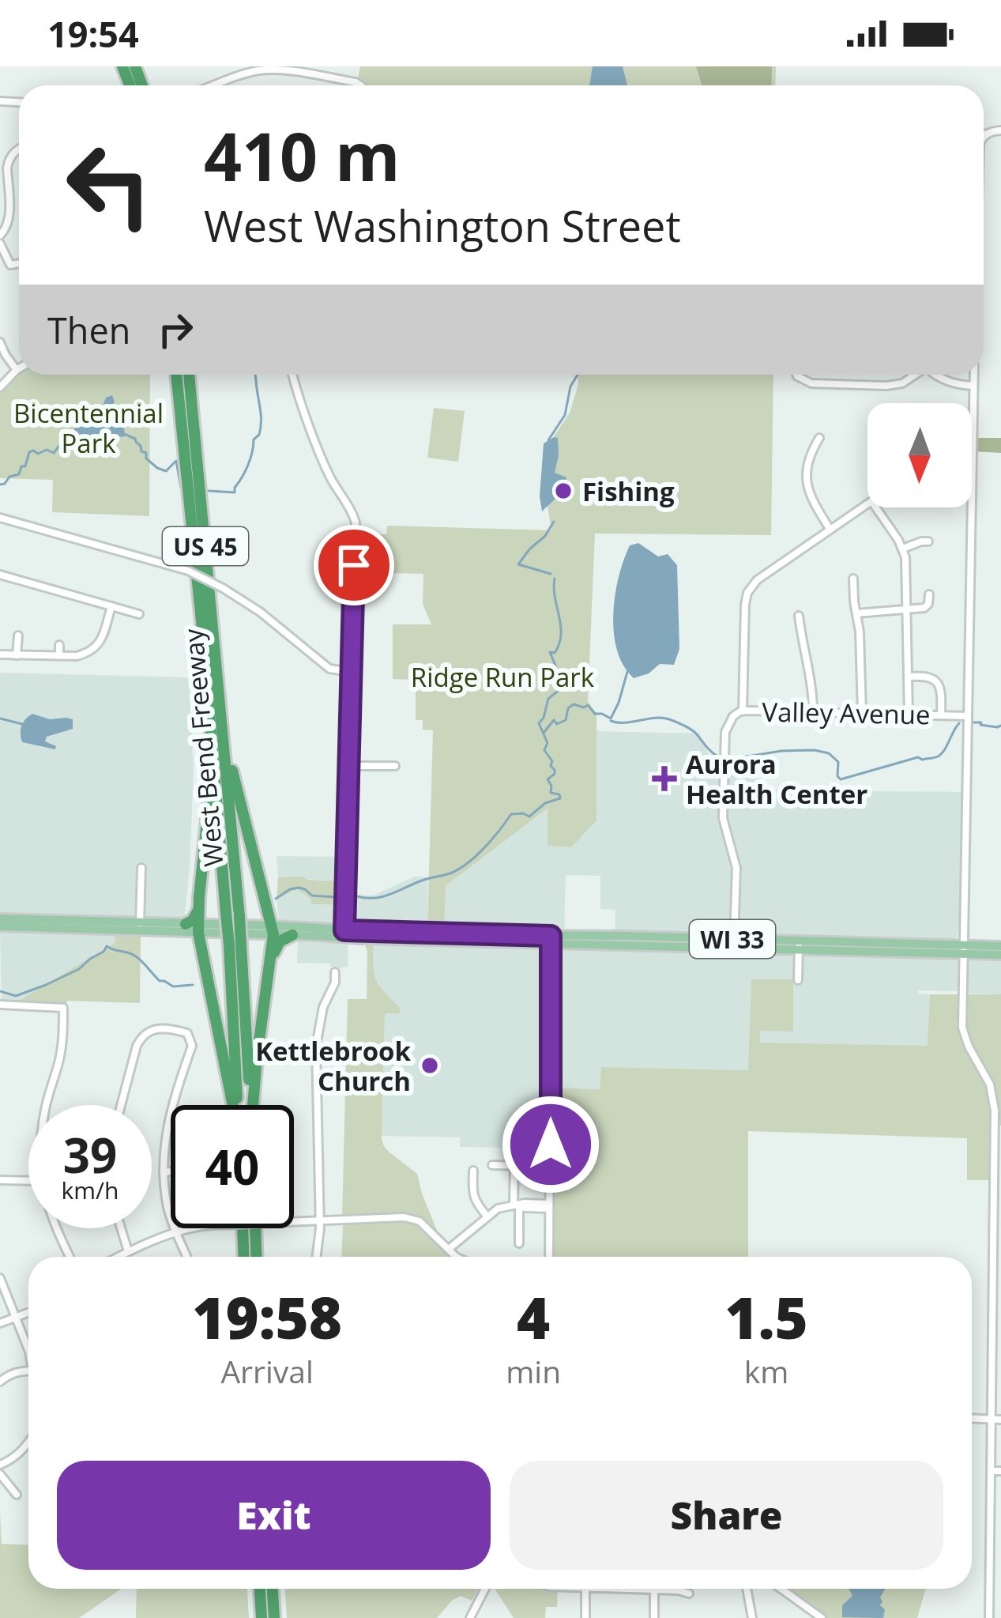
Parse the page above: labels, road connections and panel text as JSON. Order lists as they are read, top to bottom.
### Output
{
  "streets": {
    "highway": ["US 45", "West Bend Freeway"],
    "main road": ["WI 33"],
    "street": ["Valley Avenue"]
  },
  "crossings": [
    ["Valley Avenue", "WI 33"]
  ],
  "parks": ["Bicentennial Park", "Ridge Run Park"],
  "places": {
    "other": ["Fishing", "Kettlebrook Church"],
    "health": ["Aurora Health Center"]
  },
  "north": "bottom",
  "page": {
    "status": "19:54",
    "turn": ["410 m", "West Washington Street"],
    "then": "Then",
    "speed": "39 km/h",
    "limit": "40",
    "eta": [
      "19:58",
      "Arrival",
      "4",
      "min",
      "1.5",
      "km"
    ],
    "buttons": ["Exit", "Share"]
  }
}
